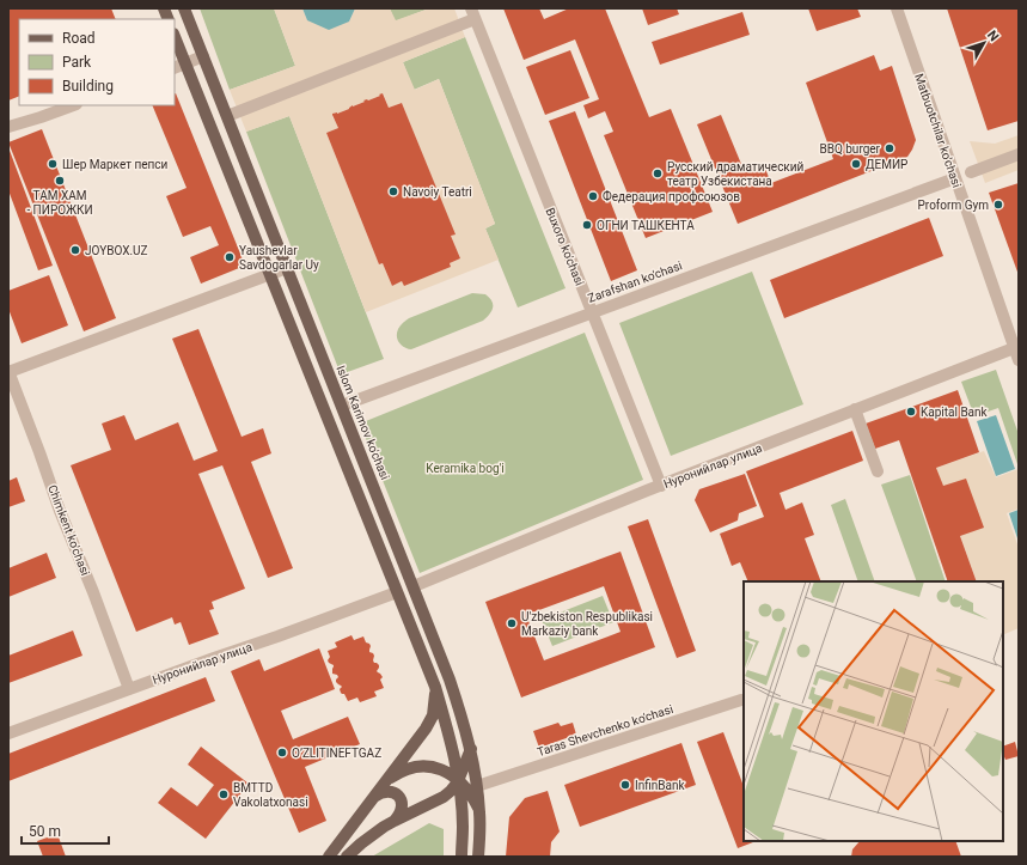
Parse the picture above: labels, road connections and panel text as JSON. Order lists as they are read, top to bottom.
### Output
{
  "streets": {
    "main road": ["Zarafshan ko'chasi", "Islom Karimov ko'chasi"],
    "street": [
      "Matbuotchilar ko'chasi",
      "Buxoro ko'chasi",
      "Нуронийлар улица",
      "Chimkent ko'chasi",
      "Taras Shevchenko ko'chasi"
    ]
  },
  "crossings": [
    ["Matbuotchilar ko'chasi", "Zarafshan ko'chasi"],
    ["Matbuotchilar ko'chasi", "Нуронийлар улица"],
    ["Buxoro ko'chasi", "Zarafshan ko'chasi"],
    ["Buxoro ko'chasi", "Нуронийлар улица"],
    ["Zarafshan ko'chasi", "Islom Karimov ko'chasi"],
    ["Islom Karimov ko'chasi", "Нуронийлар улица"],
    ["Islom Karimov ko'chasi", "Chimkent ko'chasi"],
    ["Islom Karimov ko'chasi", "Taras Shevchenko ko'chasi"],
    ["Нуронийлар улица", "Chimkent ko'chasi"]
  ],
  "parks": ["Keramika bog'i"],
  "places": [
    "BBQ burger",
    "Шер Маркет пепси",
    "ДЕМИР",
    "Русский драматический театр Узбекистана",
    "ТАМ ХАМ - ПИРОЖКИ",
    "Navoiy Teatri",
    "Федерация профсоюзов",
    "Proform Gym",
    "ОГНИ ТАШКЕНТА",
    "JOYBOX.UZ",
    "Yaushevlar Savdogarlar Uy",
    "Kapital Bank",
    "U'zbekiston Respublikasi Markaziy bank",
    "O’ZLITINEFTGAZ",
    "InfinBank",
    "BMTTD Vakolatxonasi"
  ],
  "legend": ["Road", "Park", "Building"],
  "scale_bar": "50 m",
  "north": "top right"
}
